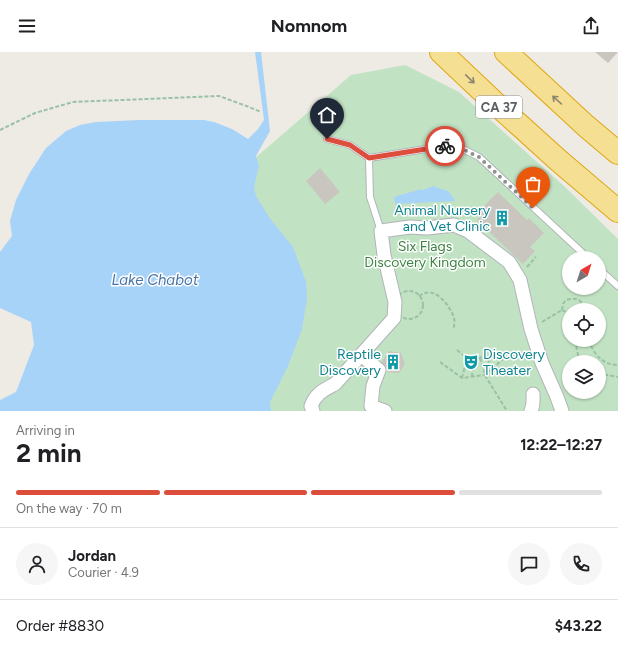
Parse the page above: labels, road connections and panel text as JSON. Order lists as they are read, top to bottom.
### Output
{
  "streets": {
    "highway": ["CA 37"]
  },
  "water": ["Lake Chabot"],
  "parks": ["Six Flags Discovery Kingdom"],
  "places": {
    "building": ["Animal Nursery and Vet Clinic", "Reptile Discovery"],
    "theatre": ["Discovery Theater"]
  },
  "north": "top right",
  "page": {
    "header": "Nomnom",
    "heading": ["2 min", "Arriving in", "12:22–12:27"],
    "panel": [
      "Jordan",
      "Courier · 4.9",
      "Order #8830",
      "$43.22"
    ],
    "bar": "On the way · 70 m"
  }
}
